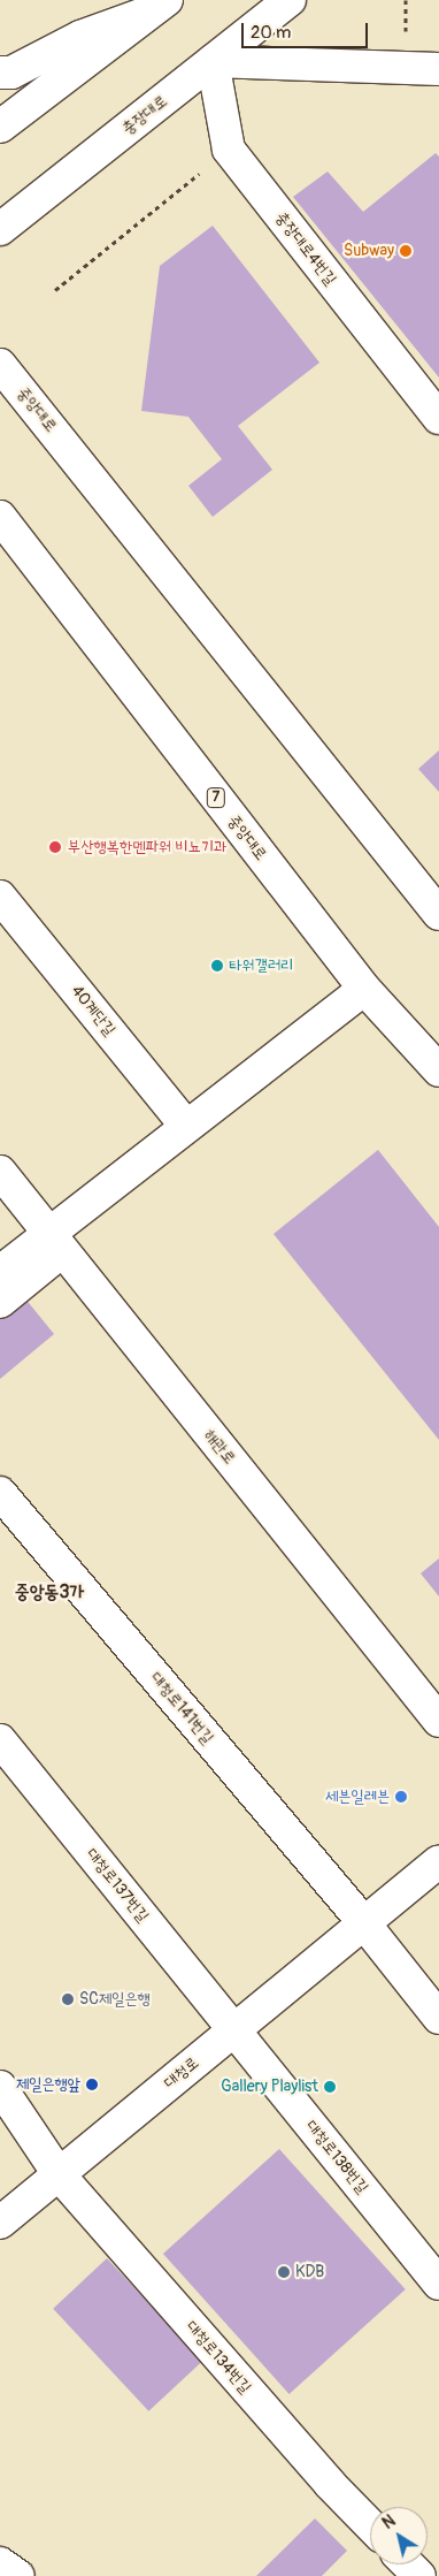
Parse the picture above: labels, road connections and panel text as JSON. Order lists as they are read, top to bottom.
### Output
{
  "streets": {
    "street": [
      "충장대로",
      "충장대로4번길",
      "중앙대로",
      "7",
      "40계단길",
      "해관로",
      "대청로141번길",
      "대청로137번길",
      "대청로",
      "대청로138번길",
      "대청로134번길"
    ]
  },
  "crossings": [
    ["충장대로", "충장대로4번길"],
    ["대청로141번길", "대청로"],
    ["대청로137번길", "대청로"],
    ["대청로137번길", "대청로138번길"],
    ["대청로", "대청로138번길"],
    ["대청로", "대청로134번길"]
  ],
  "districts": ["중앙동3가"],
  "places": [
    "Subway",
    "부산행복한멘파워 비뇨기과",
    "타워갤러리",
    "세븐일레븐",
    "SC제일은행",
    "제일은행앞",
    "Gallery Playlist",
    "KDB"
  ],
  "scale_bar": "20 m",
  "north": "top left"
}
